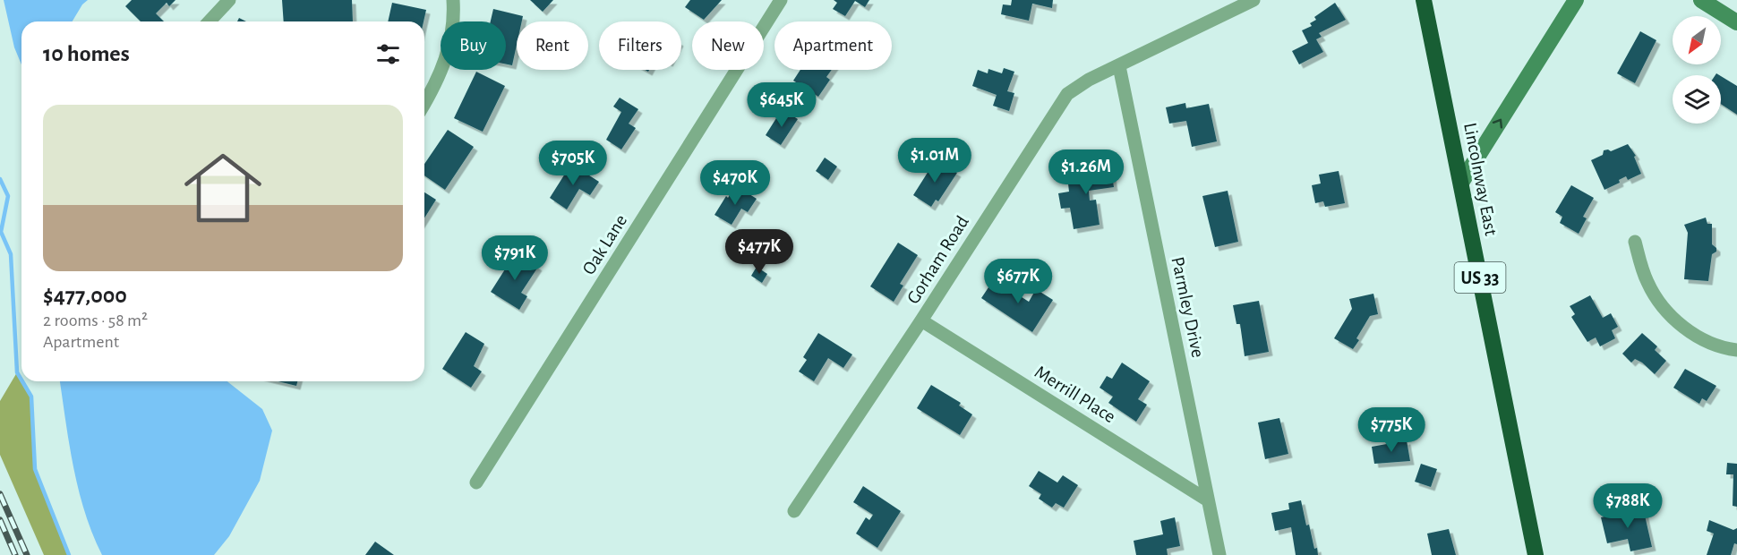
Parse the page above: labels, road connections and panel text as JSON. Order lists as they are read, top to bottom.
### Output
{
  "streets": {
    "highway": ["Lincolnway East", "US 33"],
    "street": [
      "Oak Lane",
      "Gorham Road",
      "Parmley Drive",
      "Merrill Place"
    ]
  },
  "crossings": [
    ["Gorham Road", "Parmley Drive"],
    ["Gorham Road", "Merrill Place"],
    ["Parmley Drive", "Merrill Place"]
  ],
  "north": "bottom left",
  "page": {
    "chip": [
      "Buy",
      "Rent",
      "Filters",
      "New",
      "Apartment"
    ],
    "heading": "10 homes",
    "price": [
      "$645K",
      "$1.01M",
      "$705K",
      "$1.26M",
      "$470K",
      "$477K",
      "$791K",
      "$677K",
      "$775K",
      "$788K"
    ],
    "list": [
      {
        "name": "$477,000",
        "note": "2 rooms · 58 m² · Apartment"
      }
    ]
  }
}
